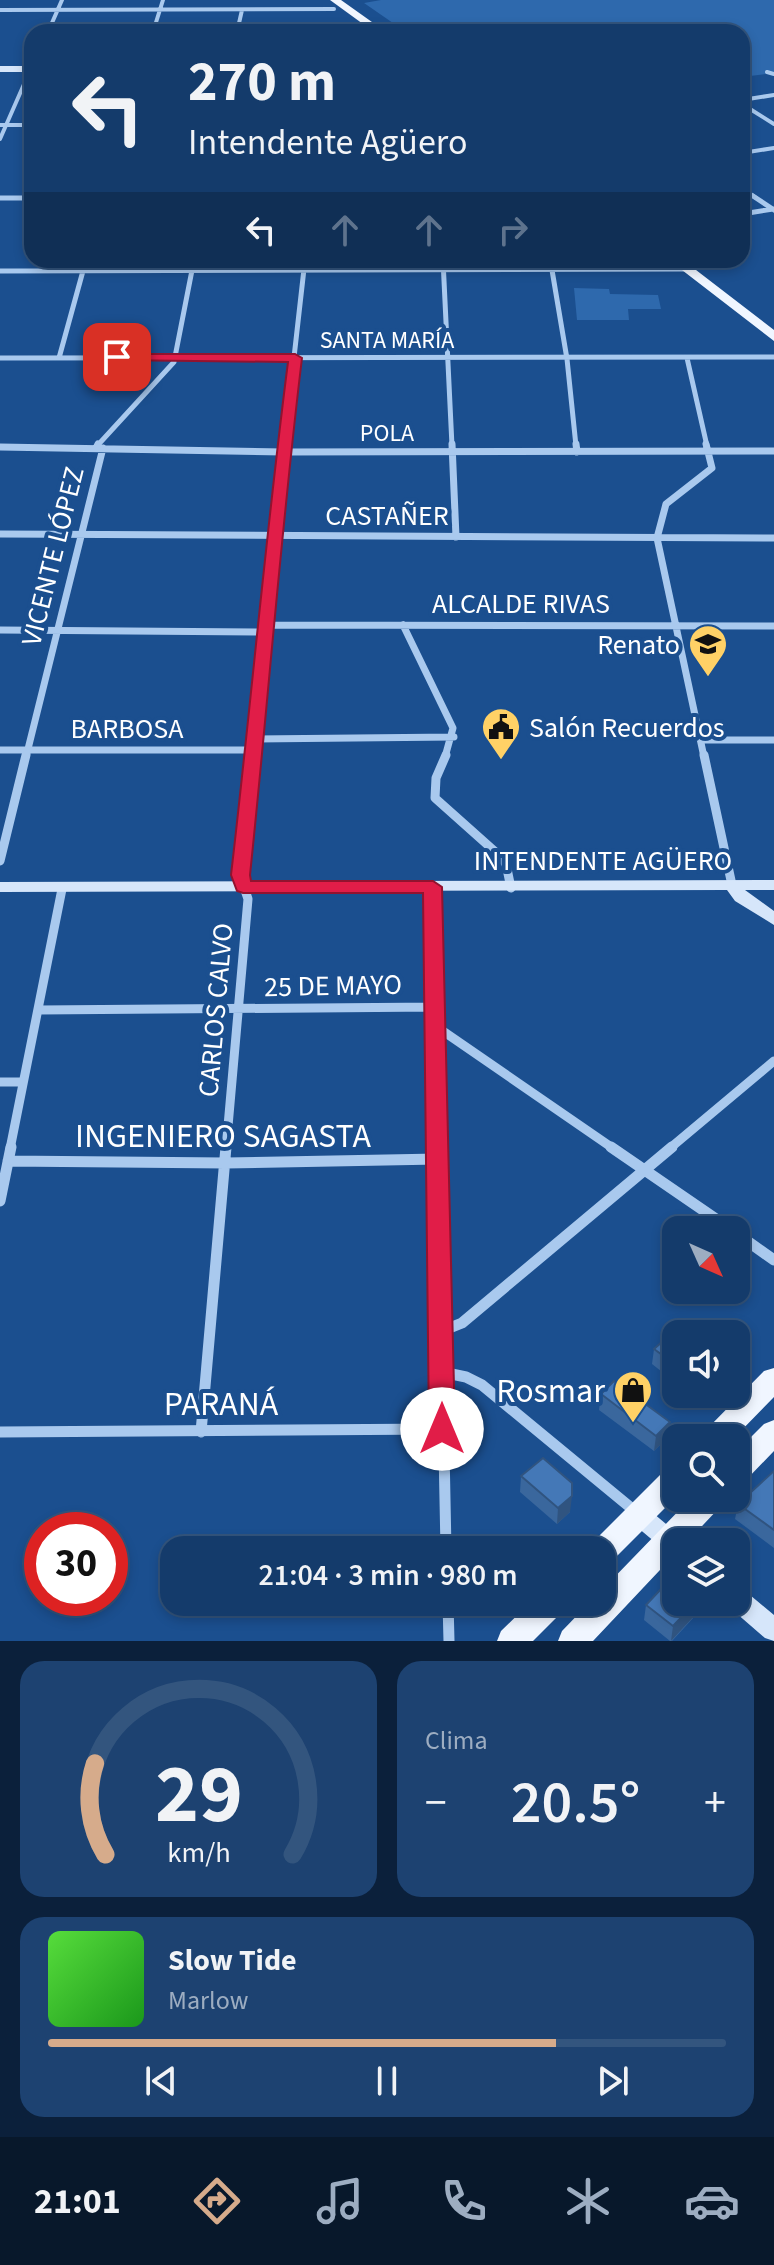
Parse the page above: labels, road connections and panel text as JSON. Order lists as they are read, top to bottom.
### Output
{
  "streets": {
    "street": [
      "SANTA MARÍA",
      "POLA",
      "CASTAÑER",
      "VICENTE LÓPEZ",
      "ALCALDE RIVAS",
      "BARBOSA",
      "INTENDENTE AGÜERO",
      "25 DE MAYO",
      "CARLOS CALVO",
      "INGENIERO SAGASTA",
      "PARANÁ"
    ]
  },
  "crossings": [
    ["SANTA MARÍA", "VICENTE LÓPEZ"],
    ["SANTA MARÍA", "CARLOS CALVO"],
    ["POLA", "VICENTE LÓPEZ"],
    ["POLA", "CARLOS CALVO"],
    ["CASTAÑER", "VICENTE LÓPEZ"],
    ["CASTAÑER", "CARLOS CALVO"],
    ["VICENTE LÓPEZ", "ALCALDE RIVAS"],
    ["VICENTE LÓPEZ", "BARBOSA"],
    ["ALCALDE RIVAS", "CARLOS CALVO"],
    ["BARBOSA", "CARLOS CALVO"],
    ["INTENDENTE AGÜERO", "CARLOS CALVO"],
    ["25 DE MAYO", "CARLOS CALVO"],
    ["CARLOS CALVO", "INGENIERO SAGASTA"],
    ["CARLOS CALVO", "PARANÁ"]
  ],
  "places": {
    "school or university": ["Renato"],
    "public building": ["Salón Recuerdos"],
    "shop": ["Rosmar"]
  },
  "north": "bottom right",
  "page": {
    "turn": ["270 m", "Intendente Agüero"],
    "limit": "30",
    "trip": "21:04 · 3 min · 980 m",
    "tile": "Clima",
    "heat": ["−", "20.5°", "+"],
    "song": ["Slow Tide", "Marlow"],
    "tabs": "21:01",
    "gauge": ["29", "km/h"]
  }
}
